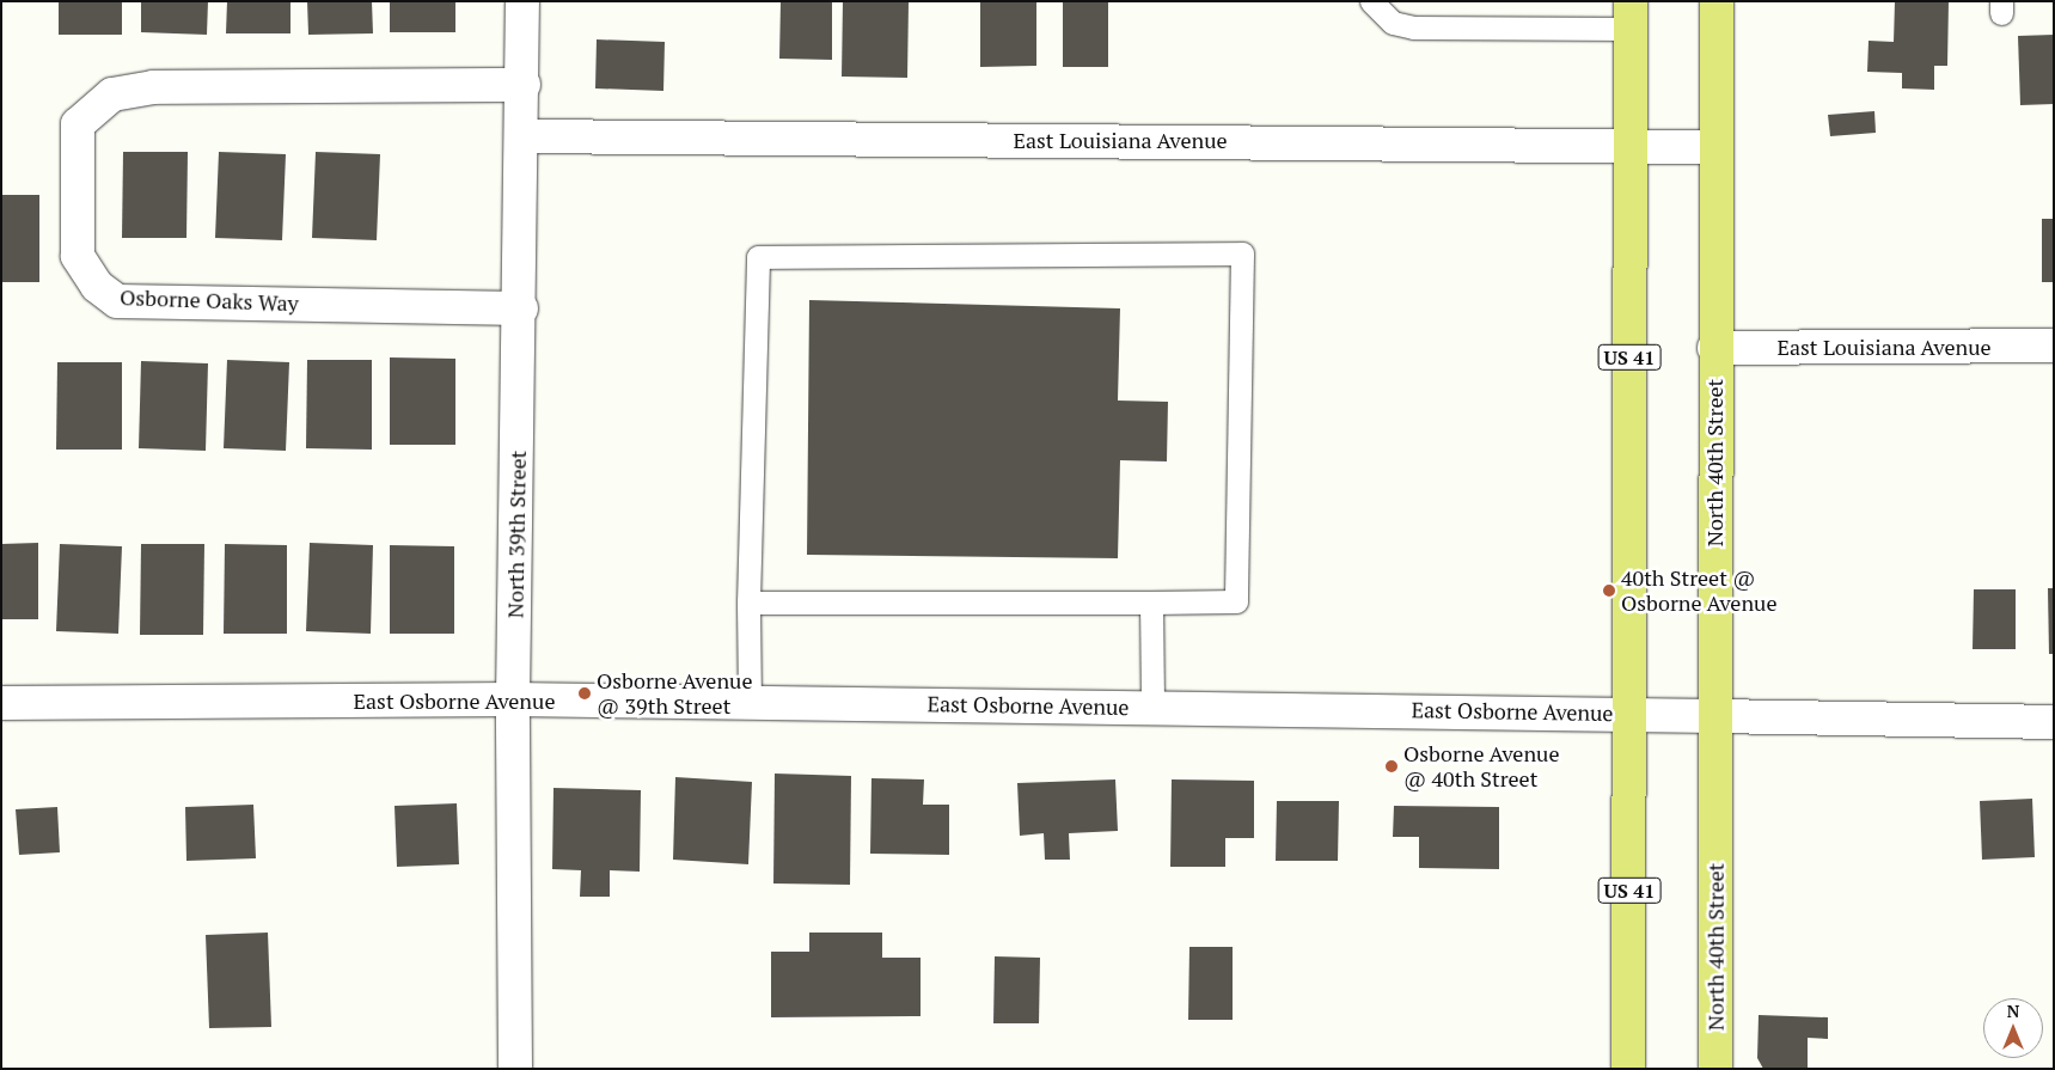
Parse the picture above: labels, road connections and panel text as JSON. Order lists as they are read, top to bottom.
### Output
{
  "streets": {
    "main road": ["US 41", "North 40th Street"],
    "street": [
      "East Louisiana Avenue",
      "Osborne Oaks Way",
      "North 39th Street",
      "East Osborne Avenue"
    ]
  },
  "crossings": [
    ["East Louisiana Avenue", "US 41"],
    ["East Louisiana Avenue", "North 40th Street"],
    ["East Louisiana Avenue", "North 39th Street"],
    ["Osborne Oaks Way", "North 39th Street"],
    ["US 41", "East Osborne Avenue"],
    ["North 40th Street", "East Osborne Avenue"],
    ["North 39th Street", "East Osborne Avenue"]
  ],
  "places": ["40th Street @ Osborne Avenue", "Osborne Avenue @ 39th Street", "Osborne Avenue @ 40th Street"],
  "north": "top"
}
